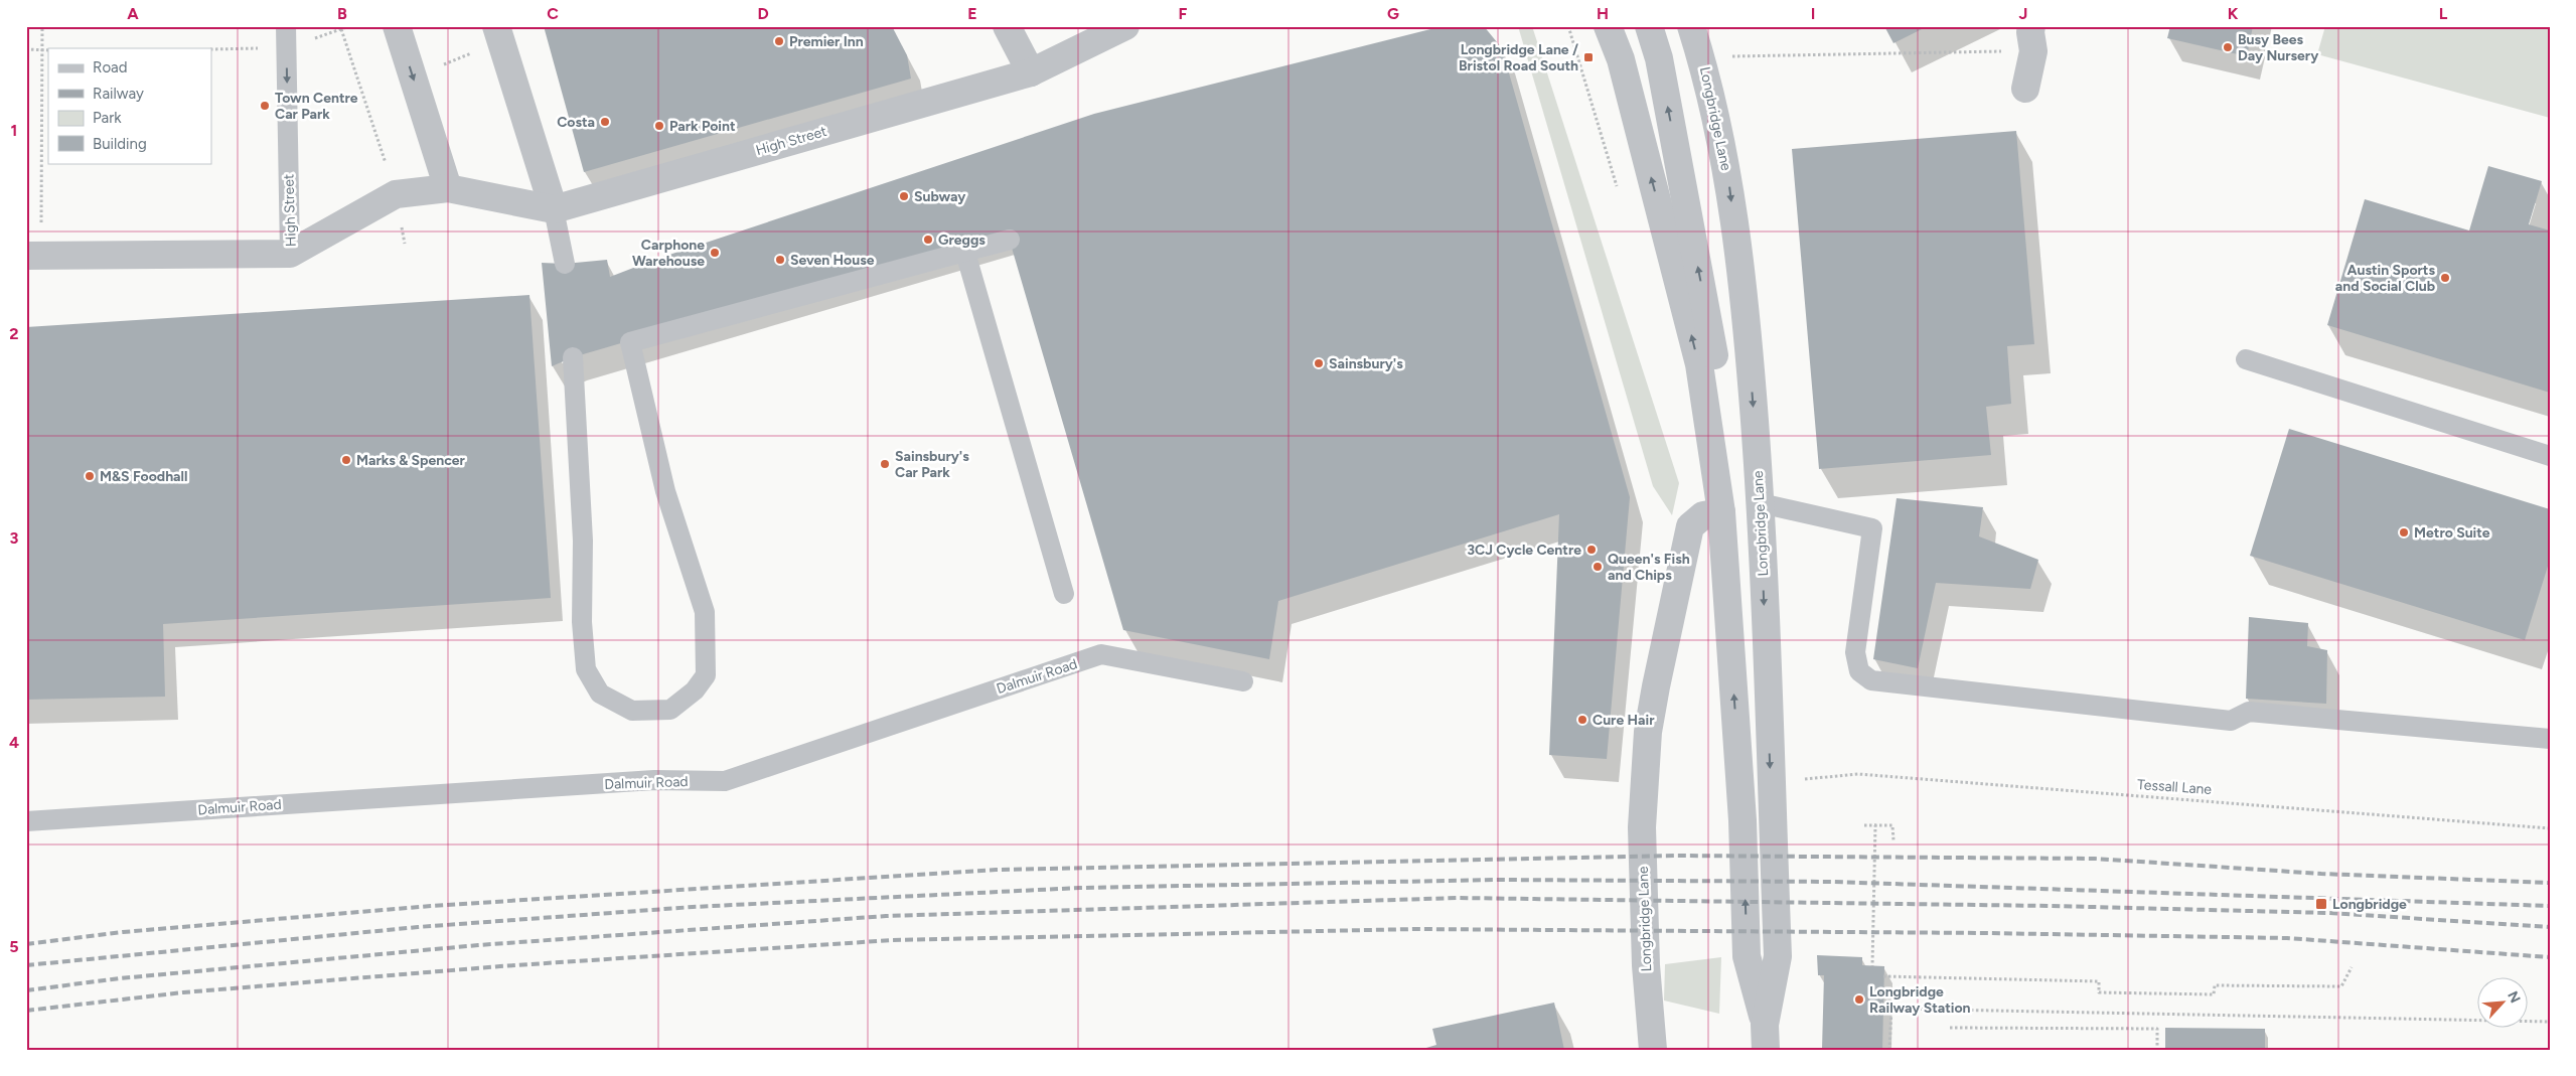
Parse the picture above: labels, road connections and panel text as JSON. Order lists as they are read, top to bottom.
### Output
{
  "streets": {
    "street": ["Longbridge Lane", "High Street"],
    "lane": ["Dalmuir Road"],
    "path": ["Tessall Lane"]
  },
  "places": {
    "other": [
      "Premier Inn",
      "Busy Bees Day Nursery",
      "Town Centre Car Park",
      "Costa",
      "Park Point",
      "Subway",
      "Greggs",
      "Carphone Warehouse",
      "Seven House",
      "Austin Sports and Social Club",
      "Sainsbury's",
      "Marks & Spencer",
      "Sainsbury's Car Park",
      "M&S Foodhall",
      "Metro Suite",
      "3CJ Cycle Centre",
      "Queen's Fish and Chips",
      "Cure Hair",
      "Longbridge Railway Station"
    ],
    "transit": ["Longbridge Lane / Bristol Road South", "Longbridge"]
  },
  "legend": [
    "Road",
    "Railway",
    "Park",
    "Building"
  ],
  "north": "top right",
  "grid": {
    "columns": [
      "A",
      "B",
      "C",
      "D",
      "E",
      "F",
      "G",
      "H",
      "I",
      "J",
      "K",
      "L"
    ],
    "rows": [
      "1",
      "2",
      "3",
      "4",
      "5"
    ]
  }
}
